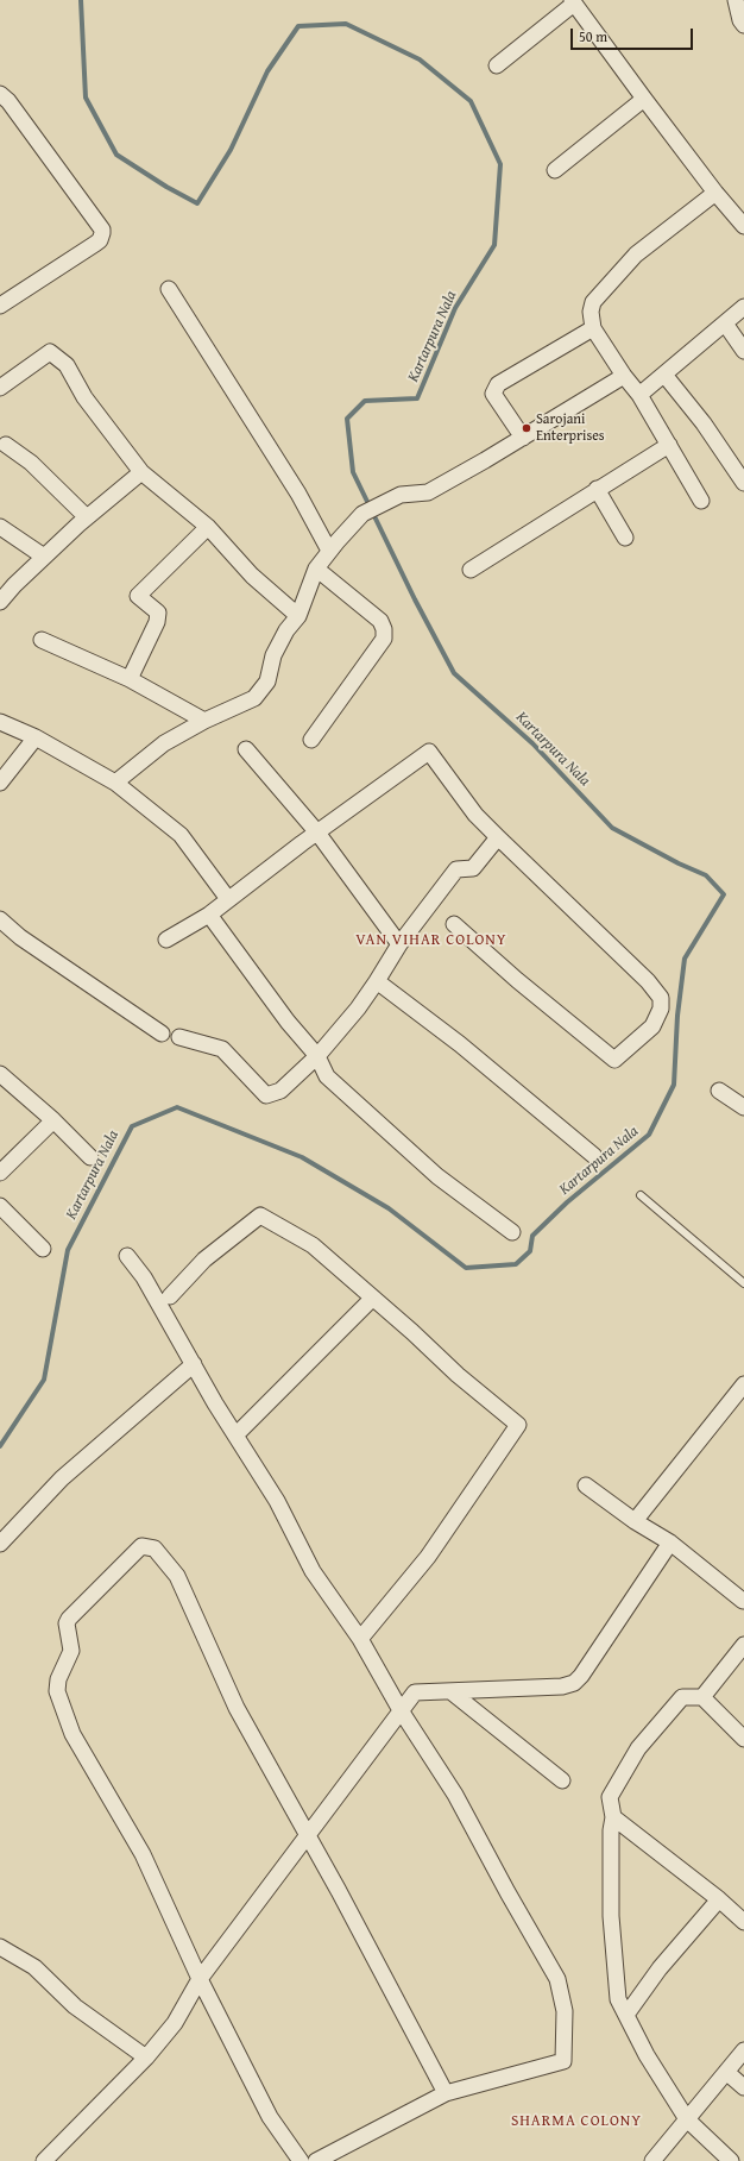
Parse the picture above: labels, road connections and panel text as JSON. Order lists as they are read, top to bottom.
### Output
{
  "districts": ["VAN VIHAR COLONY", "SHARMA COLONY"],
  "water": ["Kartarpura Nala"],
  "places": ["Sarojani Enterprises"],
  "scale_bar": "50 m"
}
